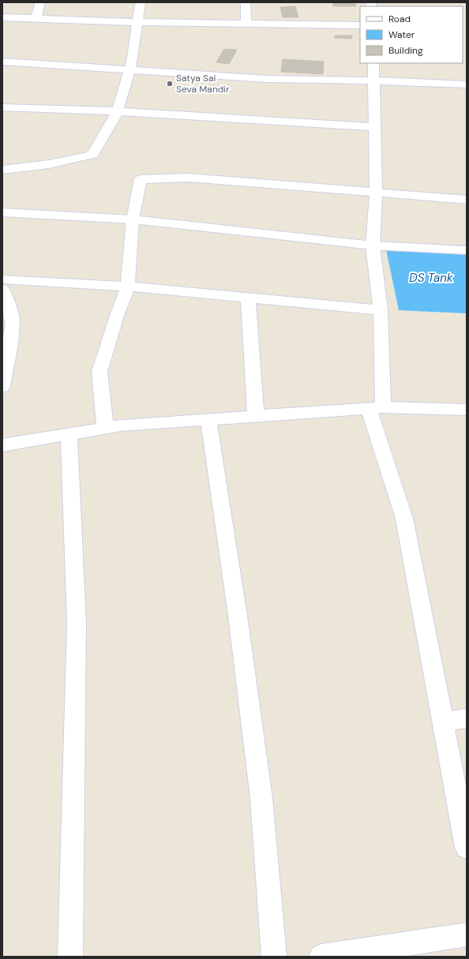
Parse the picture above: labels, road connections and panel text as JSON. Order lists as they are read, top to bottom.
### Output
{
  "water": ["DS Tank"],
  "places": ["Satya Sai Seva Mandir"],
  "legend": ["Road", "Water", "Building"]
}
